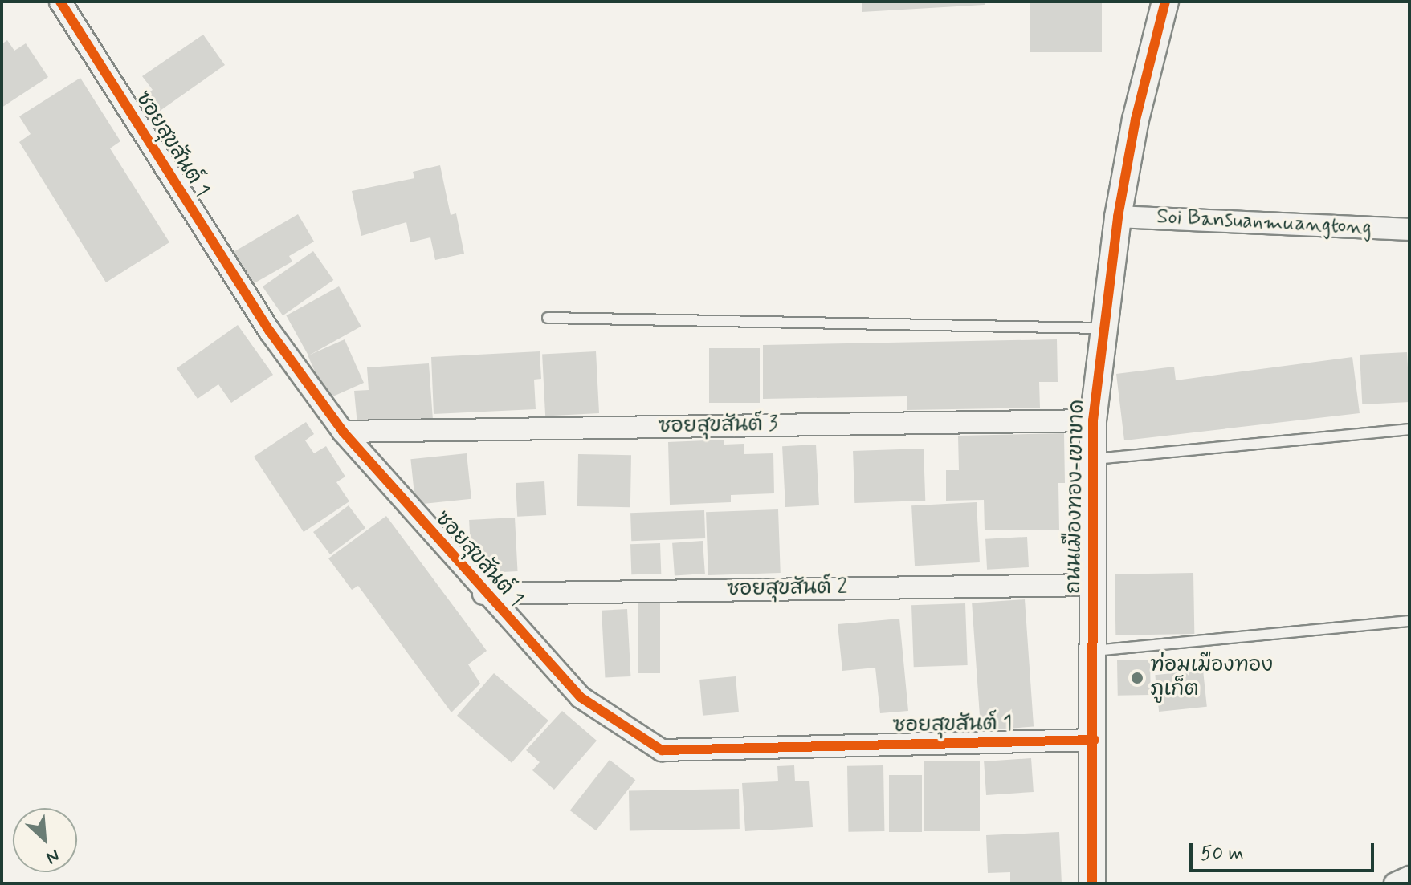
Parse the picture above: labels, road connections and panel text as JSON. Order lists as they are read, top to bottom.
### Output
{
  "streets": {
    "street": [
      "ซอยสุขสันต์ 1",
      "Soi Bansuanmuangtong",
      "ซอยสุขสันต์ 3",
      "ถนนเมืองทอง-เขาขาด",
      "ซอยสุขสันต์ 2"
    ]
  },
  "crossings": [
    ["ซอยสุขสันต์ 1", "ซอยสุขสันต์ 3"],
    ["ซอยสุขสันต์ 1", "ถนนเมืองทอง-เขาขาด"],
    ["ซอยสุขสันต์ 1", "ซอยสุขสันต์ 2"],
    ["Soi Bansuanmuangtong", "ถนนเมืองทอง-เขาขาด"],
    ["ซอยสุขสันต์ 3", "ถนนเมืองทอง-เขาขาด"],
    ["ถนนเมืองทอง-เขาขาด", "ซอยสุขสันต์ 2"]
  ],
  "places": ["ท่อมเมืองทอง ภูเก็ต"],
  "scale_bar": "50 m",
  "north": "bottom right"
}
